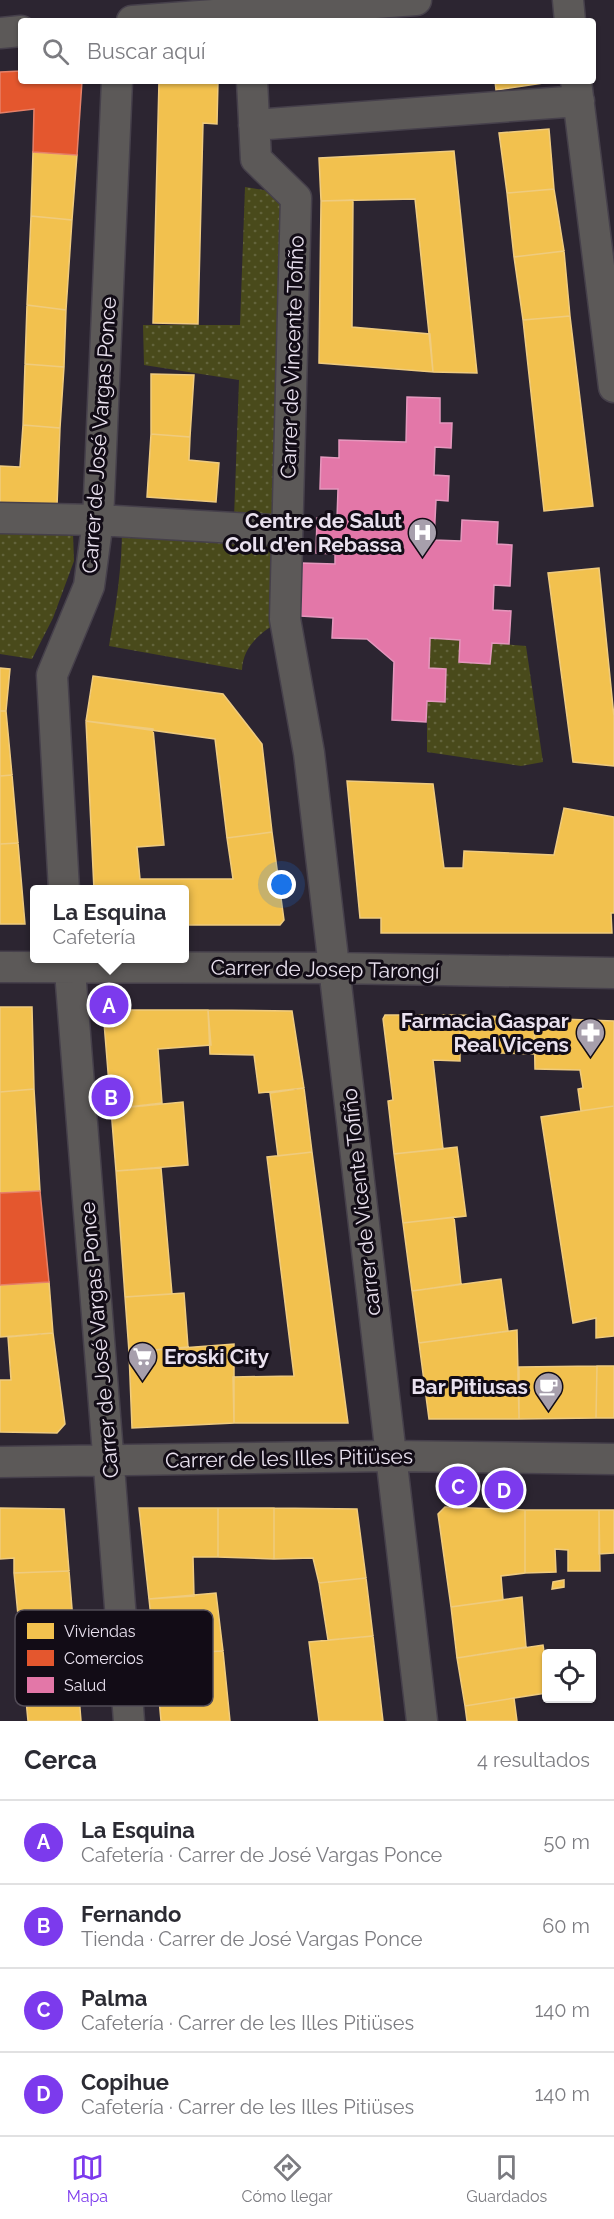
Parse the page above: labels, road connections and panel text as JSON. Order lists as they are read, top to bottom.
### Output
{
  "streets": {
    "street": [
      "Carrer de Vincente Tofiño",
      "Carrer de José Vargas Ponce",
      "Carrer de Josep Tarongí",
      "carrer de Vicente Tofiño",
      "Carrer de les Illes Pitiüses"
    ]
  },
  "crossings": [
    ["Carrer de Vincente Tofiño", "carrer de Vicente Tofiño"],
    ["Carrer de José Vargas Ponce", "Carrer de Josep Tarongí"],
    ["Carrer de José Vargas Ponce", "Carrer de les Illes Pitiüses"],
    ["Carrer de Josep Tarongí", "carrer de Vicente Tofiño"],
    ["carrer de Vicente Tofiño", "Carrer de les Illes Pitiüses"]
  ],
  "places": {
    "hospital": ["Centre de Salut Coll d'en Rebassa"],
    "pharmacy": ["Farmacia Gaspar Real Vicens"],
    "supermarket": ["Eroski City"],
    "cafe": ["Bar Pitiusas"]
  },
  "legend": ["Viviendas", "Comercios", "Salud"],
  "page": {
    "search": "Buscar aquí",
    "popup": ["La Esquina", "Cafetería"],
    "pins": [
      "A",
      "B",
      "C",
      "D"
    ],
    "heading": ["Cerca", "4 resultados"],
    "list": [
      {
        "mark": "A",
        "name": "La Esquina",
        "note": "Cafetería · Carrer de José Vargas Ponce",
        "value": "50 m"
      },
      {
        "mark": "B",
        "name": "Fernando",
        "note": "Tienda · Carrer de José Vargas Ponce",
        "value": "60 m"
      },
      {
        "mark": "C",
        "name": "Palma",
        "note": "Cafetería · Carrer de les Illes Pitiüses",
        "value": "140 m"
      },
      {
        "mark": "D",
        "name": "Copihue",
        "note": "Cafetería · Carrer de les Illes Pitiüses",
        "value": "140 m"
      }
    ],
    "nav": ["Mapa", "Cómo llegar", "Guardados"]
  }
}
